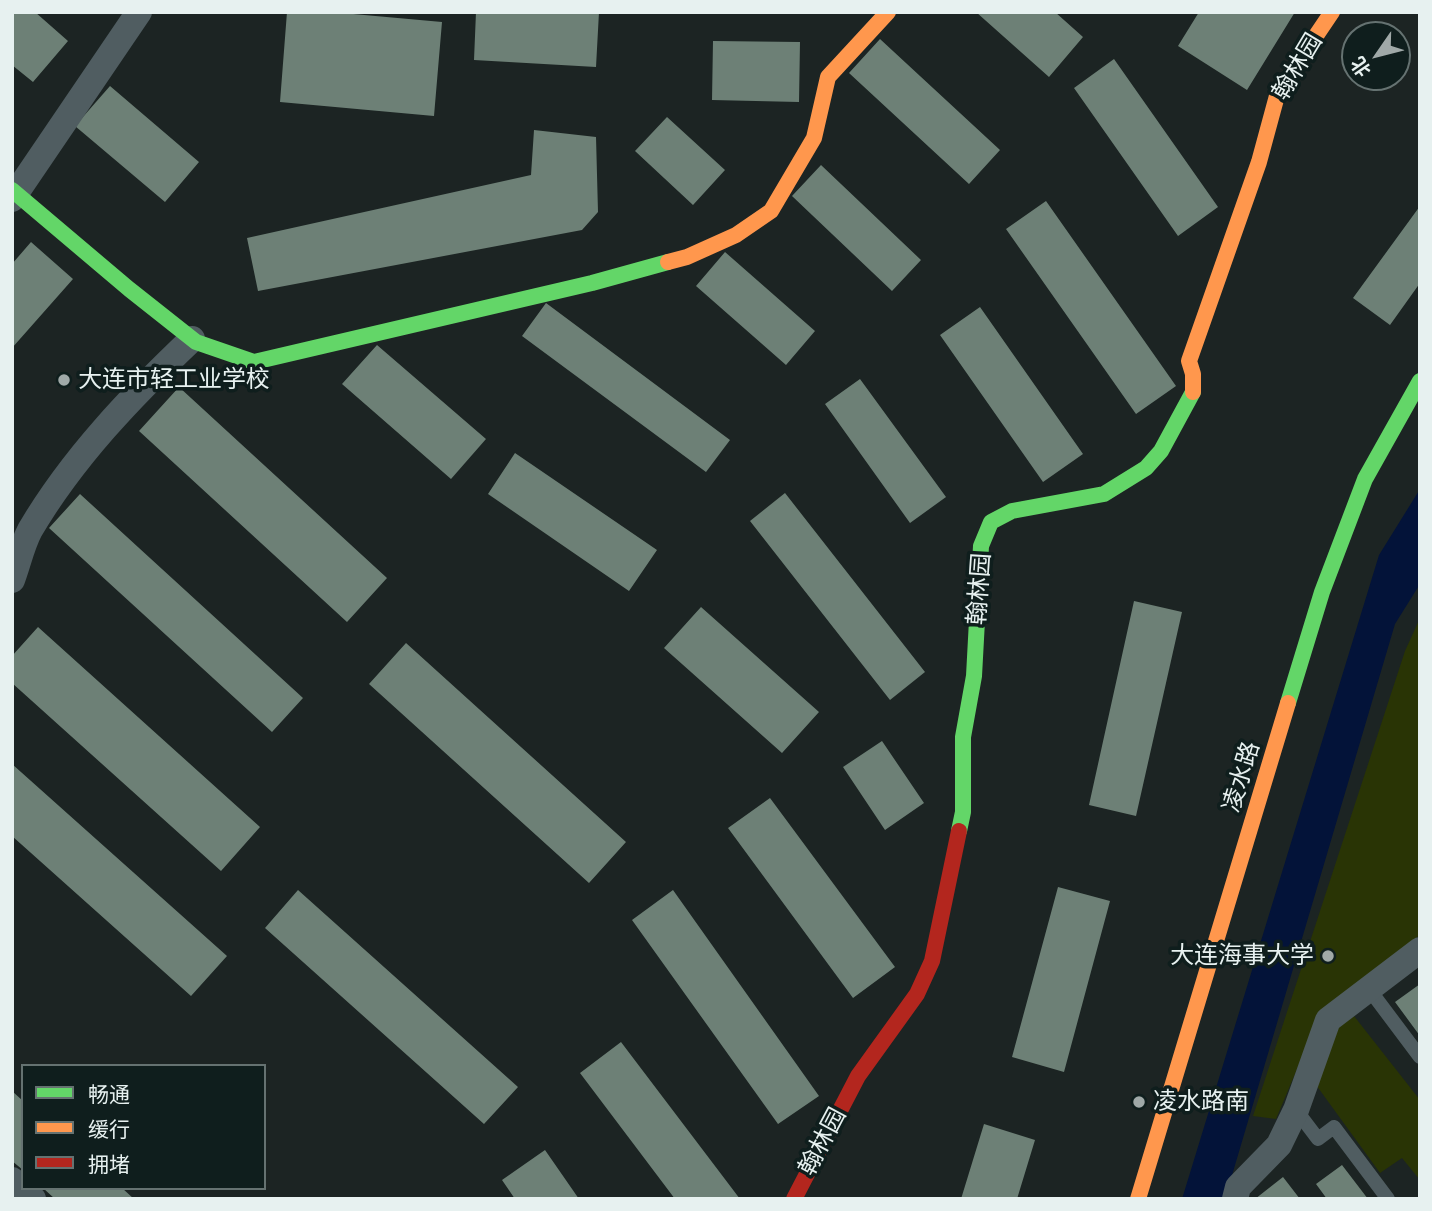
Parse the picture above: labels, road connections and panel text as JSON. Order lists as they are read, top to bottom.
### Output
{
  "streets": {
    "street": ["翰林园", "凌水路"]
  },
  "places": ["大连市轻工业学校", "大连海事大学", "凌水路南"],
  "legend": ["畅通", "缓行", "拥堵"],
  "north": "bottom left"
}
